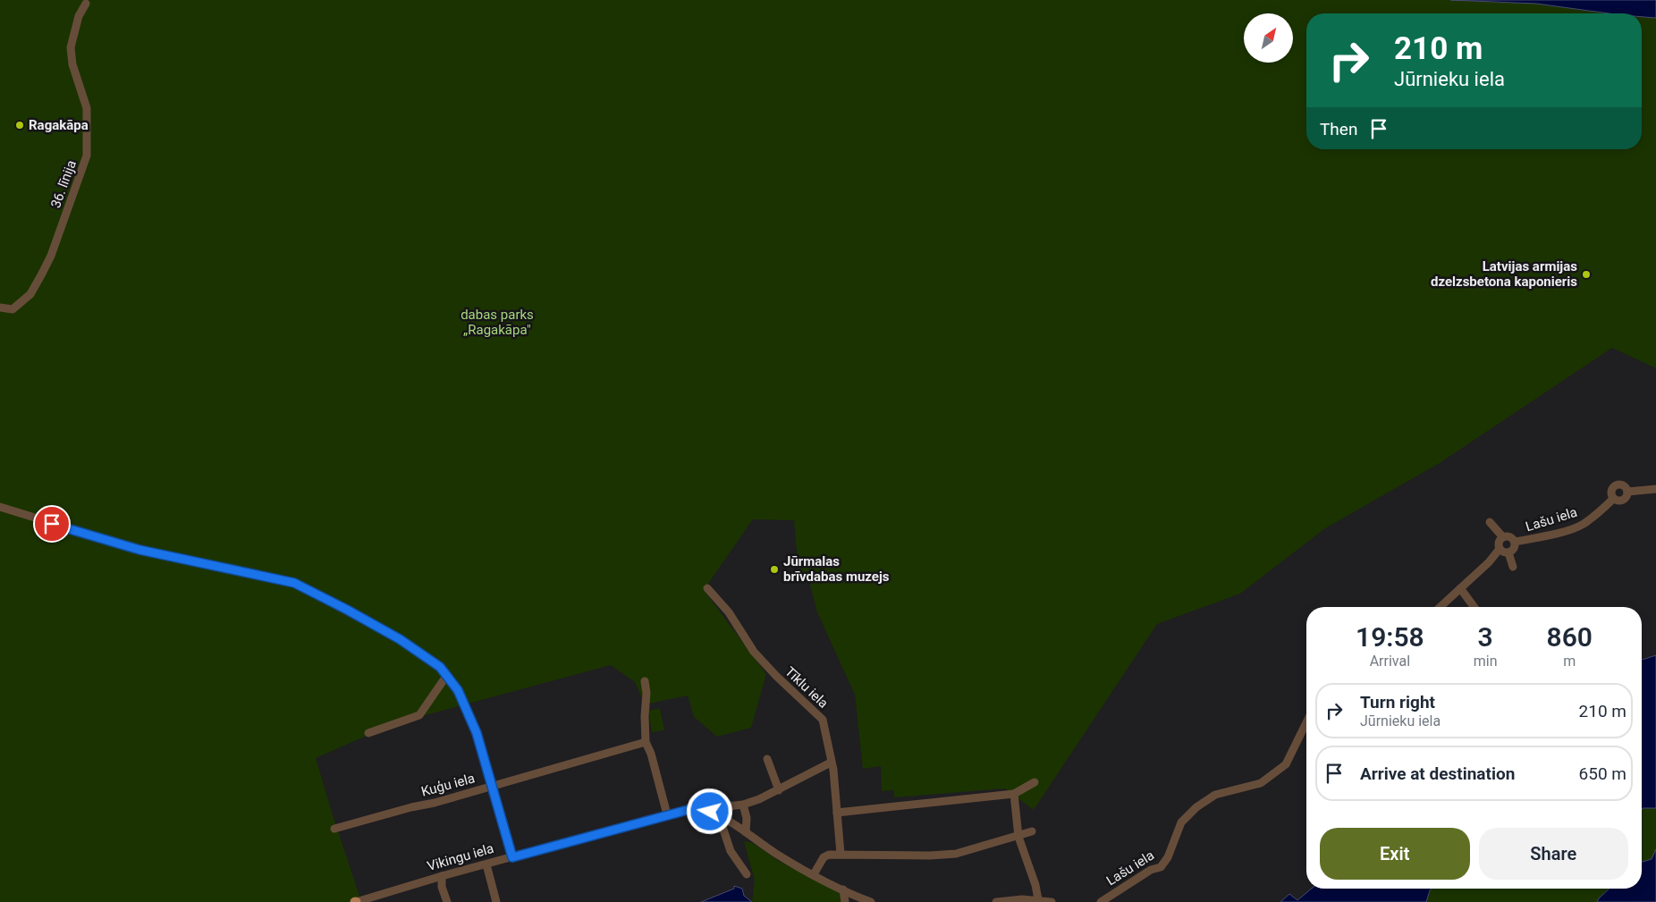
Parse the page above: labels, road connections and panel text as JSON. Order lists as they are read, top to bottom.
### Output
{
  "streets": {
    "street": [
      "36. līnija",
      "Lašu iela",
      "Tīklu iela",
      "Kuģu iela",
      "Vikingu iela"
    ]
  },
  "parks": ["dabas parks „Ragakāpa\""],
  "places": ["Ragakāpa", "Latvijas armijas dzelzsbetona kaponieris", "Jūrmalas brīvdabas muzejs"],
  "north": "top right",
  "page": {
    "turn": ["210 m", "Jūrnieku iela"],
    "then": "Then",
    "eta": [
      "19:58",
      "Arrival",
      "3",
      "min",
      "860",
      "m"
    ],
    "list": [
      {
        "name": "Turn right",
        "note": "Jūrnieku iela",
        "value": "210 m"
      },
      {
        "name": "Arrive at destination",
        "value": "650 m"
      }
    ],
    "buttons": ["Exit", "Share"]
  }
}
